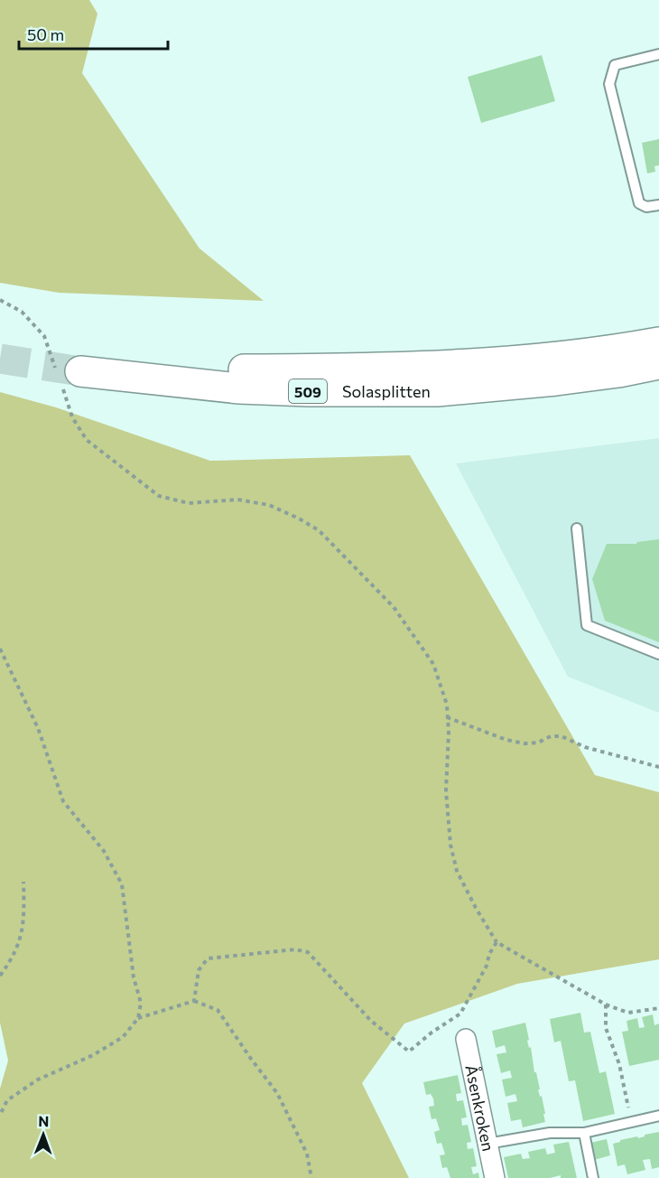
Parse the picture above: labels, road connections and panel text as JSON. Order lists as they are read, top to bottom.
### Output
{
  "streets": {
    "highway": ["509", "Solasplitten"],
    "street": ["Åsenkroken"]
  },
  "crossings": [
    ["509", "Solasplitten"]
  ],
  "scale_bar": "50 m",
  "north": "top"
}
